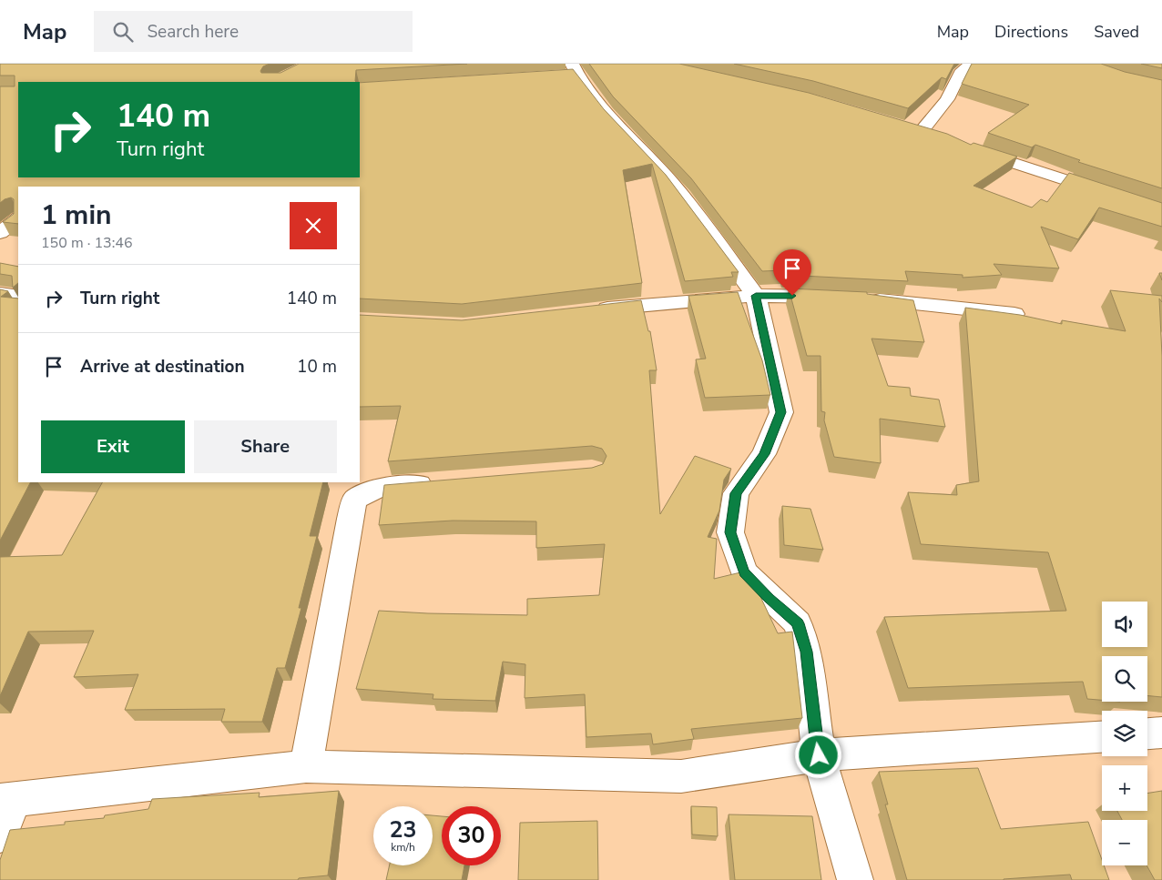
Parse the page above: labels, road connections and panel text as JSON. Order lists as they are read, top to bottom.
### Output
{
  "page": {
    "header": "Map",
    "search": "Search here",
    "nav": ["Map", "Directions", "Saved"],
    "turn": ["140 m", "Turn right"],
    "heading": ["1 min", "150 m · 13:46"],
    "list": [
      {
        "name": "Turn right",
        "value": "140 m"
      },
      {
        "name": "Arrive at destination",
        "value": "10 m"
      }
    ],
    "buttons": ["Exit", "Share"],
    "map_buttons": ["+", "−"],
    "speed": "23 km/h",
    "limit": "30"
  }
}
